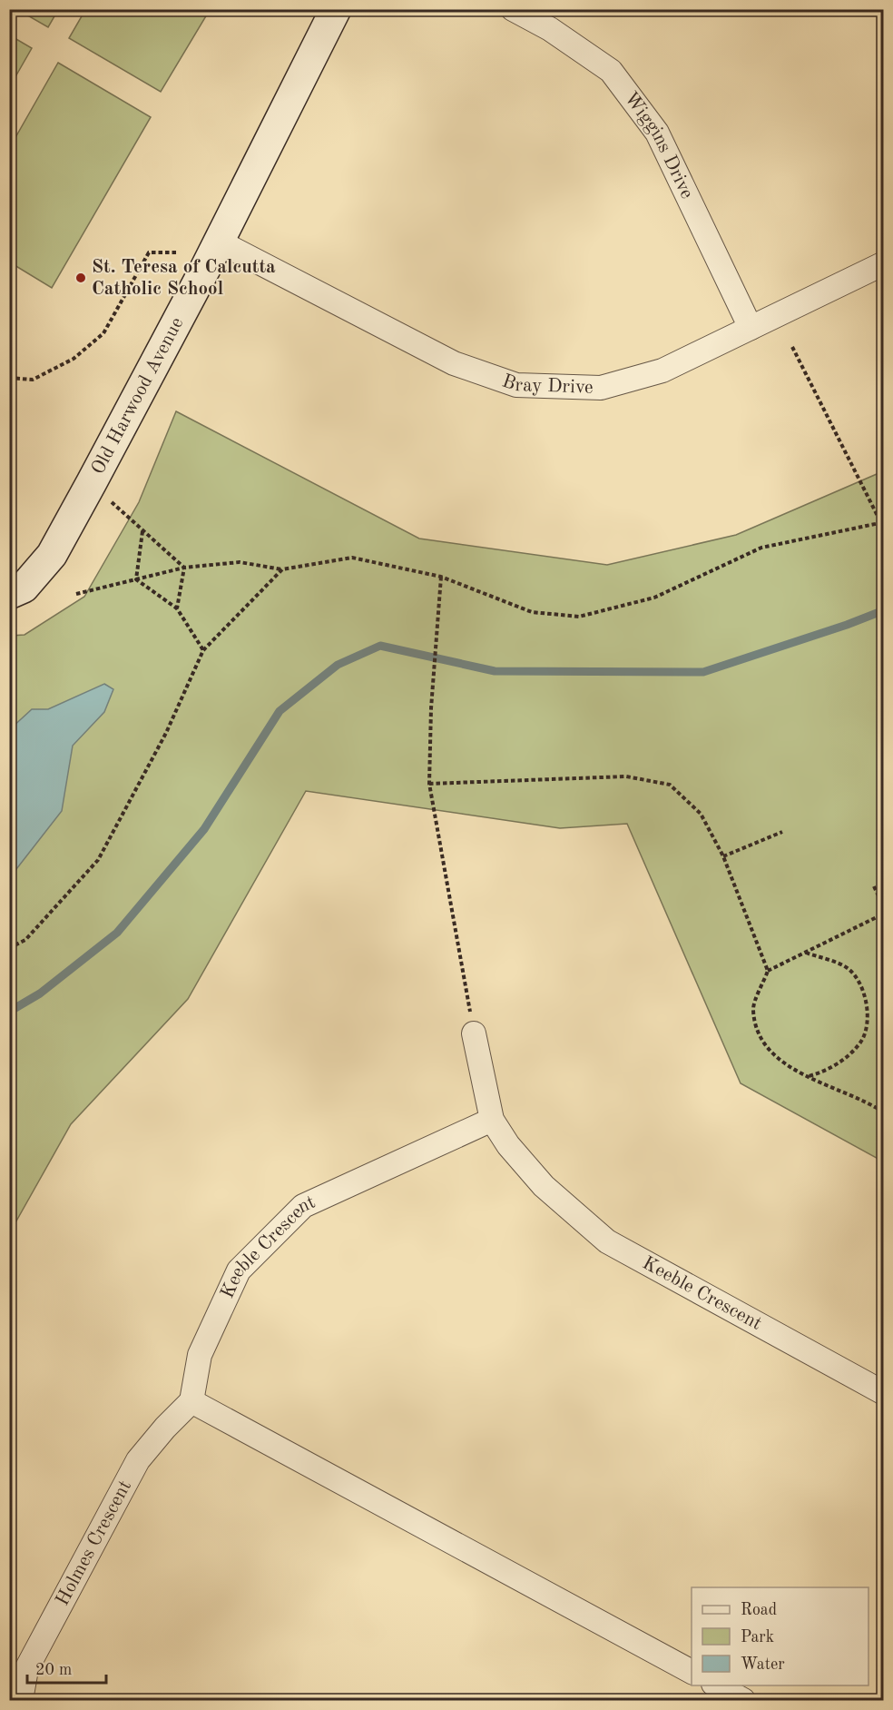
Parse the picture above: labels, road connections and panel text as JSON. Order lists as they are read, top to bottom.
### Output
{
  "streets": {
    "street": [
      "Wiggins Drive",
      "Bray Drive",
      "Old Harwood Avenue",
      "Keeble Crescent",
      "Holmes Crescent"
    ]
  },
  "crossings": [
    ["Wiggins Drive", "Bray Drive"],
    ["Bray Drive", "Old Harwood Avenue"],
    ["Keeble Crescent", "Holmes Crescent"]
  ],
  "places": ["St. Teresa of Calcutta Catholic School"],
  "legend": ["Road", "Park", "Water"],
  "scale_bar": "20 m"
}
